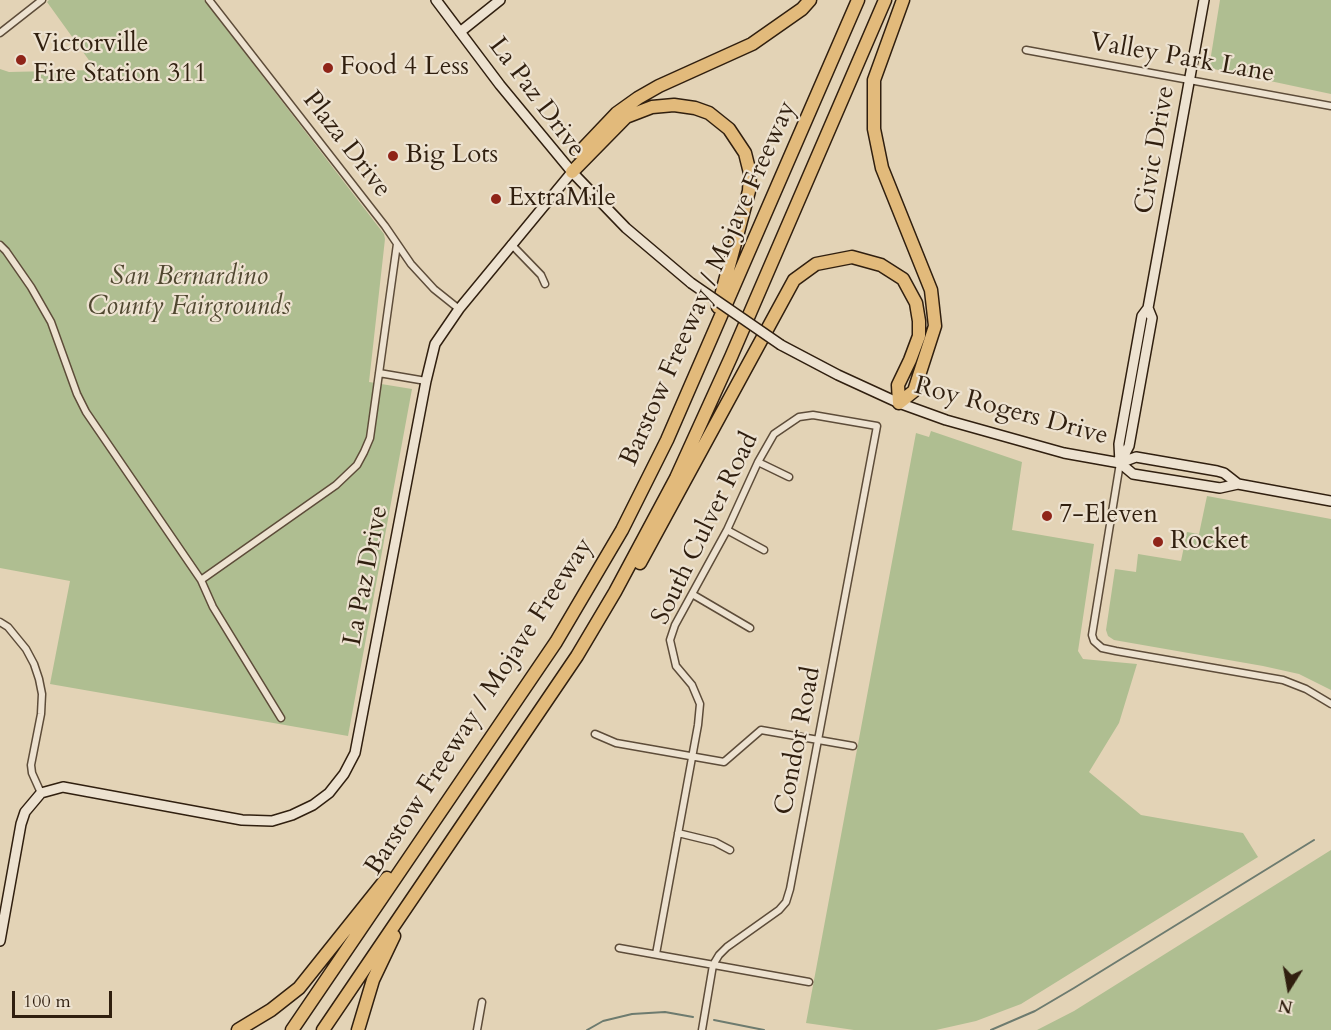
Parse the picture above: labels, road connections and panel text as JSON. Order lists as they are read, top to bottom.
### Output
{
  "streets": {
    "highway": ["Barstow Freeway / Mojave Freeway"],
    "street": [
      "Valley Park Lane",
      "La Paz Drive",
      "Plaza Drive",
      "Civic Drive",
      "Roy Rogers Drive",
      "South Culver Road",
      "Condor Road"
    ]
  },
  "crossings": [
    ["Valley Park Lane", "Civic Drive"],
    ["La Paz Drive", "Plaza Drive"],
    ["La Paz Drive", "Roy Rogers Drive"],
    ["Civic Drive", "Roy Rogers Drive"],
    ["South Culver Road", "Condor Road"]
  ],
  "parks": ["San Bernardino County Fairgrounds"],
  "places": [
    "Victorville Fire Station 311",
    "Food 4 Less",
    "Big Lots",
    "ExtraMile",
    "7-Eleven",
    "Rocket"
  ],
  "scale_bar": "100 m",
  "north": "bottom"
}
